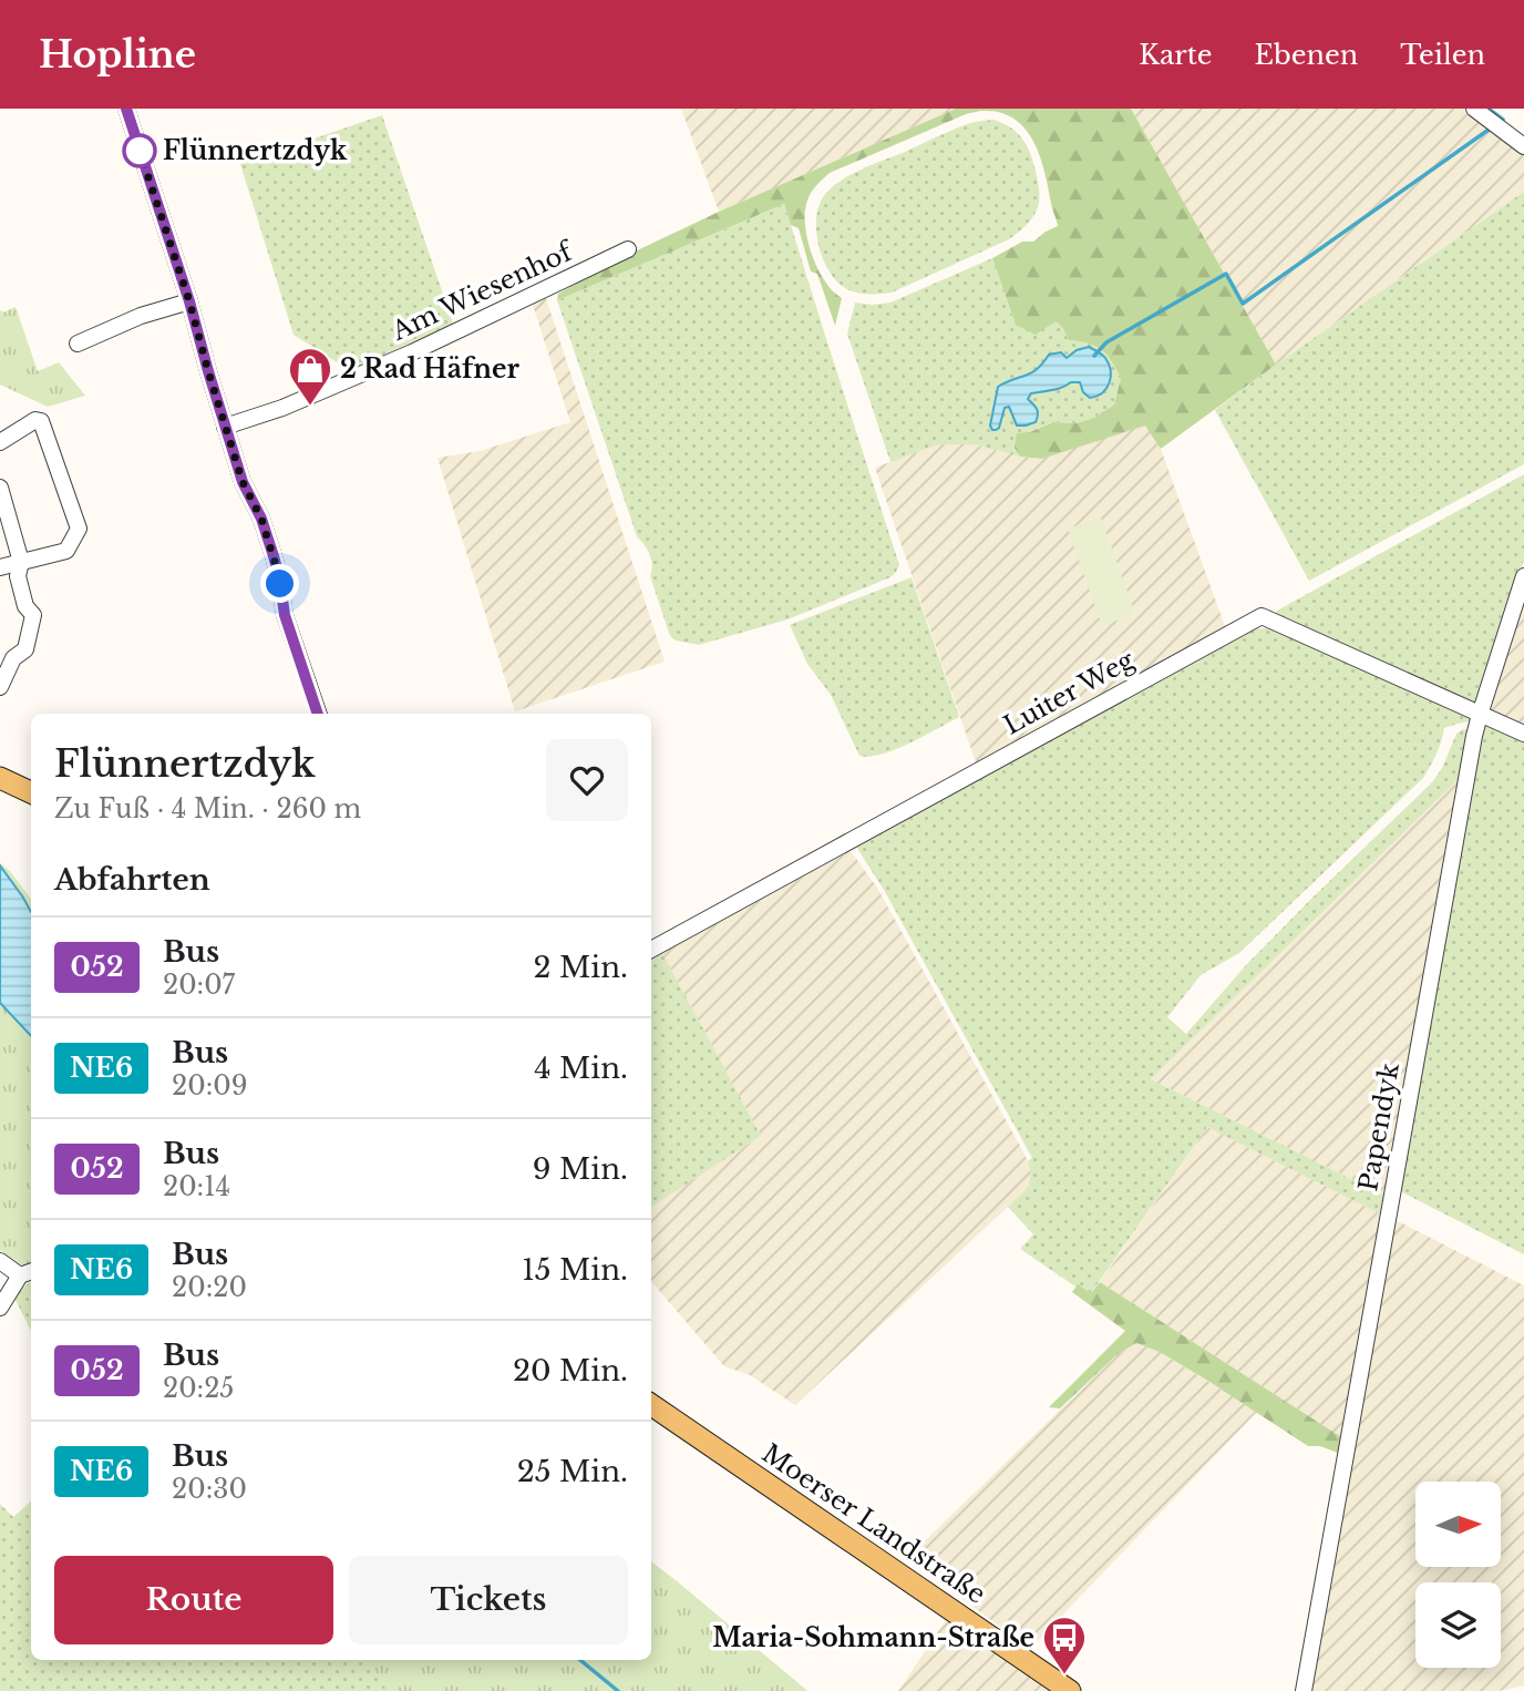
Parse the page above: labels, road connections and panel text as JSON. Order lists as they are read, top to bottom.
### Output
{
  "streets": {
    "main road": ["Moerser Landstraße"],
    "street": ["Am Wiesenhof", "Luiter Weg", "Papendyk"]
  },
  "crossings": [
    ["Luiter Weg", "Papendyk"]
  ],
  "places": {
    "other": ["Flünnertzdyk"],
    "shop": ["2 Rad Häfner"],
    "bus stop": ["Maria-Sohmann-Straße"]
  },
  "lines": ["bus line 052"],
  "north": "right",
  "page": {
    "header": "Hopline",
    "nav": ["Karte", "Ebenen", "Teilen"],
    "heading": [
      ["Flünnertzdyk", "Zu Fuß · 4 Min. · 260 m"],
      "Abfahrten"
    ],
    "list": [
      {
        "mark": "052",
        "name": "Bus",
        "note": "20:07",
        "value": "2 Min."
      },
      {
        "mark": "NE6",
        "name": "Bus",
        "note": "20:09",
        "value": "4 Min."
      },
      {
        "mark": "052",
        "name": "Bus",
        "note": "20:14",
        "value": "9 Min."
      },
      {
        "mark": "NE6",
        "name": "Bus",
        "note": "20:20",
        "value": "15 Min."
      },
      {
        "mark": "052",
        "name": "Bus",
        "note": "20:25",
        "value": "20 Min."
      },
      {
        "mark": "NE6",
        "name": "Bus",
        "note": "20:30",
        "value": "25 Min."
      }
    ],
    "buttons": ["Route", "Tickets"]
  }
}
